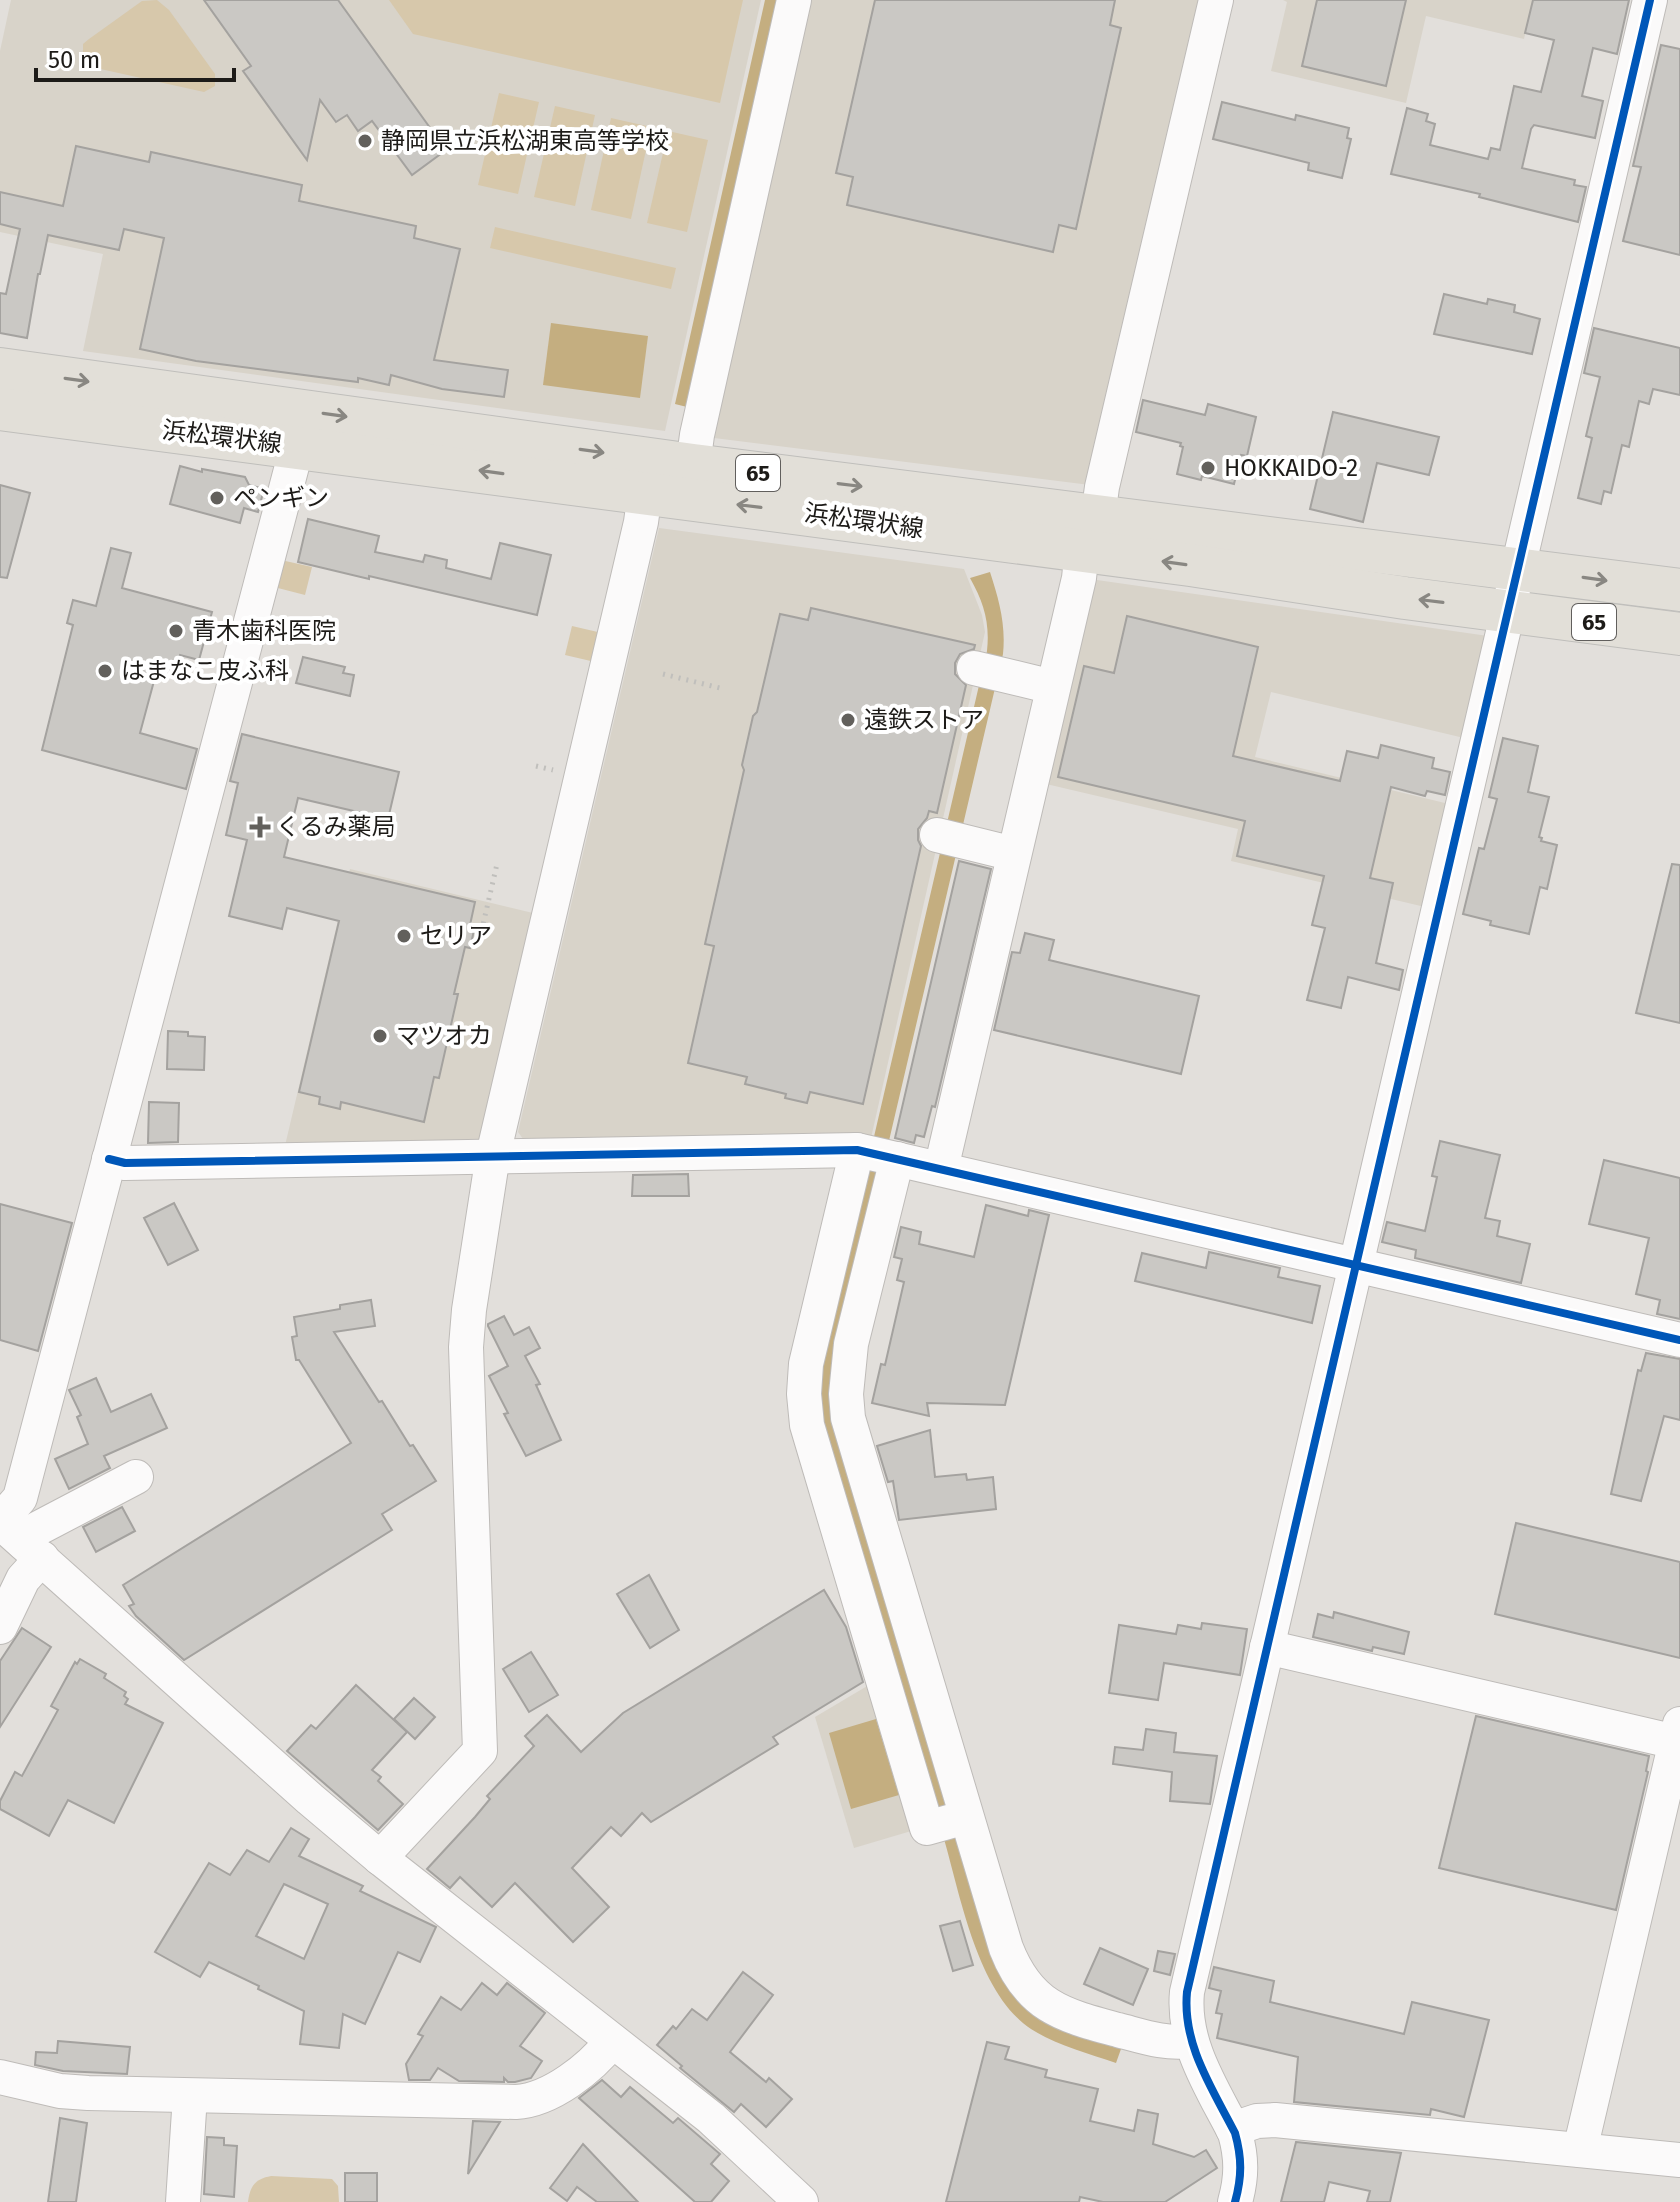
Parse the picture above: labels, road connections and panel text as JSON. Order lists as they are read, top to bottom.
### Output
{
  "streets": {
    "main road": ["浜松環状線", "65"]
  },
  "places": {
    "other": [
      "静岡県立浜松湖東高等学校",
      "HOKKAIDO-2",
      "ペンギン",
      "青木歯科医院",
      "はまなこ皮ふ科",
      "遠鉄ストア",
      "セリア",
      "マツオカ"
    ],
    "health": ["くるみ薬局"]
  },
  "scale_bar": "50 m"
}
